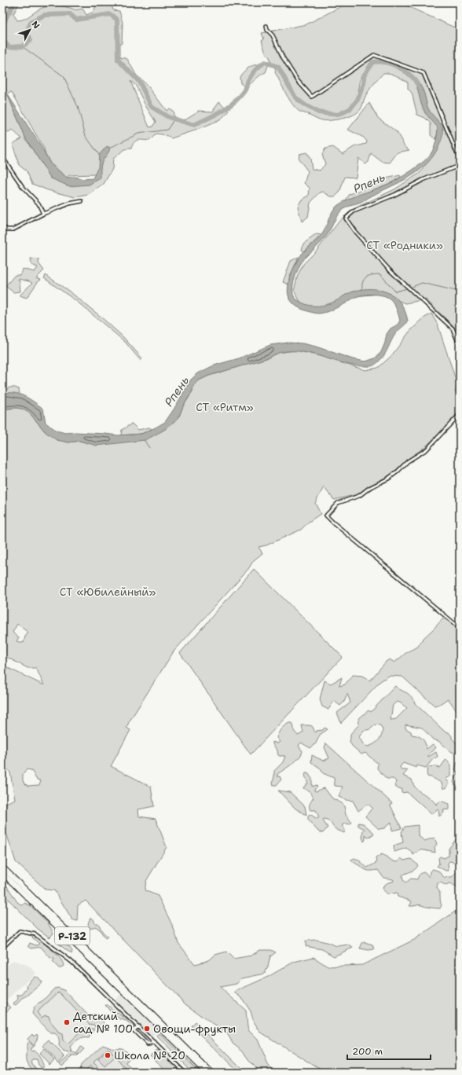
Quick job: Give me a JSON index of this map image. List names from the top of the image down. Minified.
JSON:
{"streets":{"highway":["Р-132"]},"water":["Рпень"],"parks":["СТ «Родники»","СТ «Ритм»","СТ «Юбилейный»"],"places":["Детский сад № 100","Овощи-фрукты","Школа № 20"],"scale_bar":"200 m","north":"top right"}
